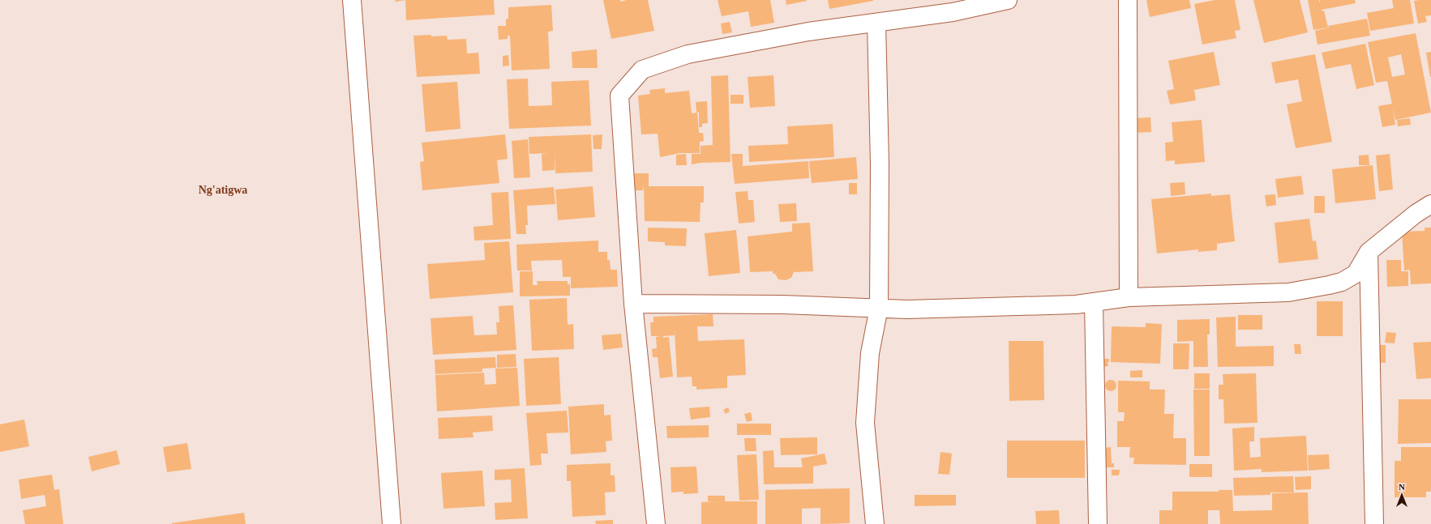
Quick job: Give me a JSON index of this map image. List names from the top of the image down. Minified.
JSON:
{"districts":["Ng'atigwa"],"north":"top"}
